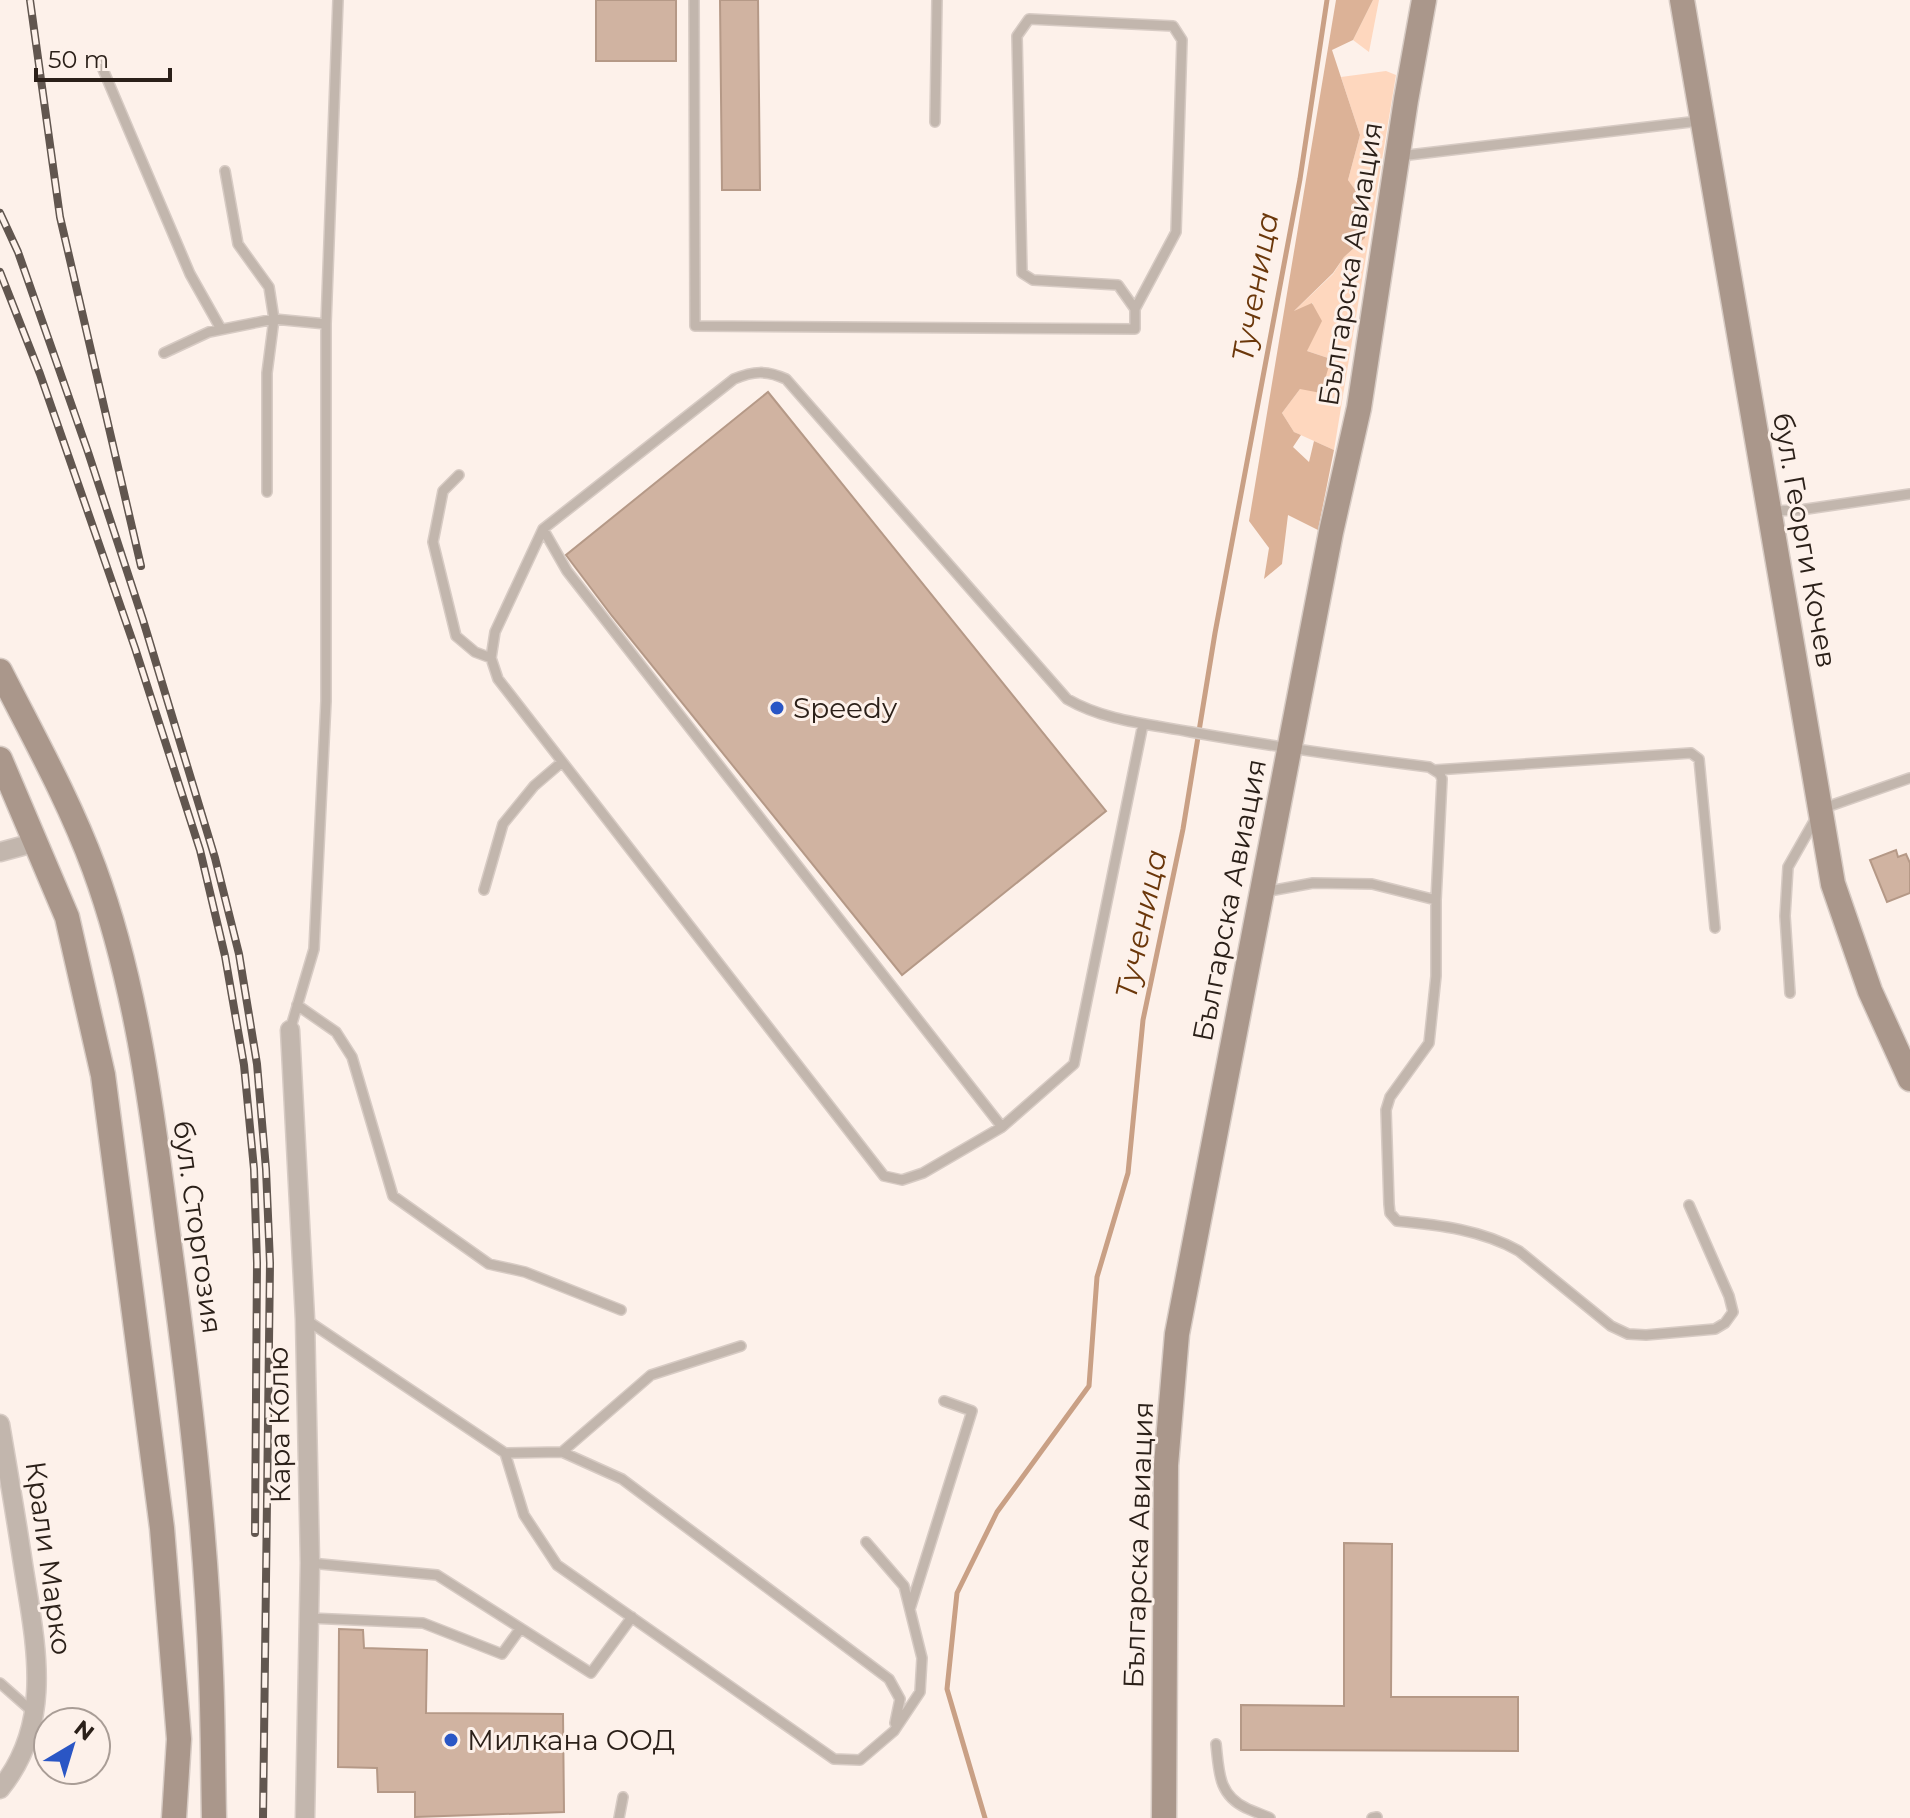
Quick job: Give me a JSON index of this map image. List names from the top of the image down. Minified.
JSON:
{"streets":{"main road":["Българска Авиация","бул. Георги Кочев","бул. Сторгозия"],"street":["Кара Колю","Крали Марко"]},"water":["Тученица"],"places":["Speedy","Милкана OOД"],"scale_bar":"50 m","north":"top right"}
